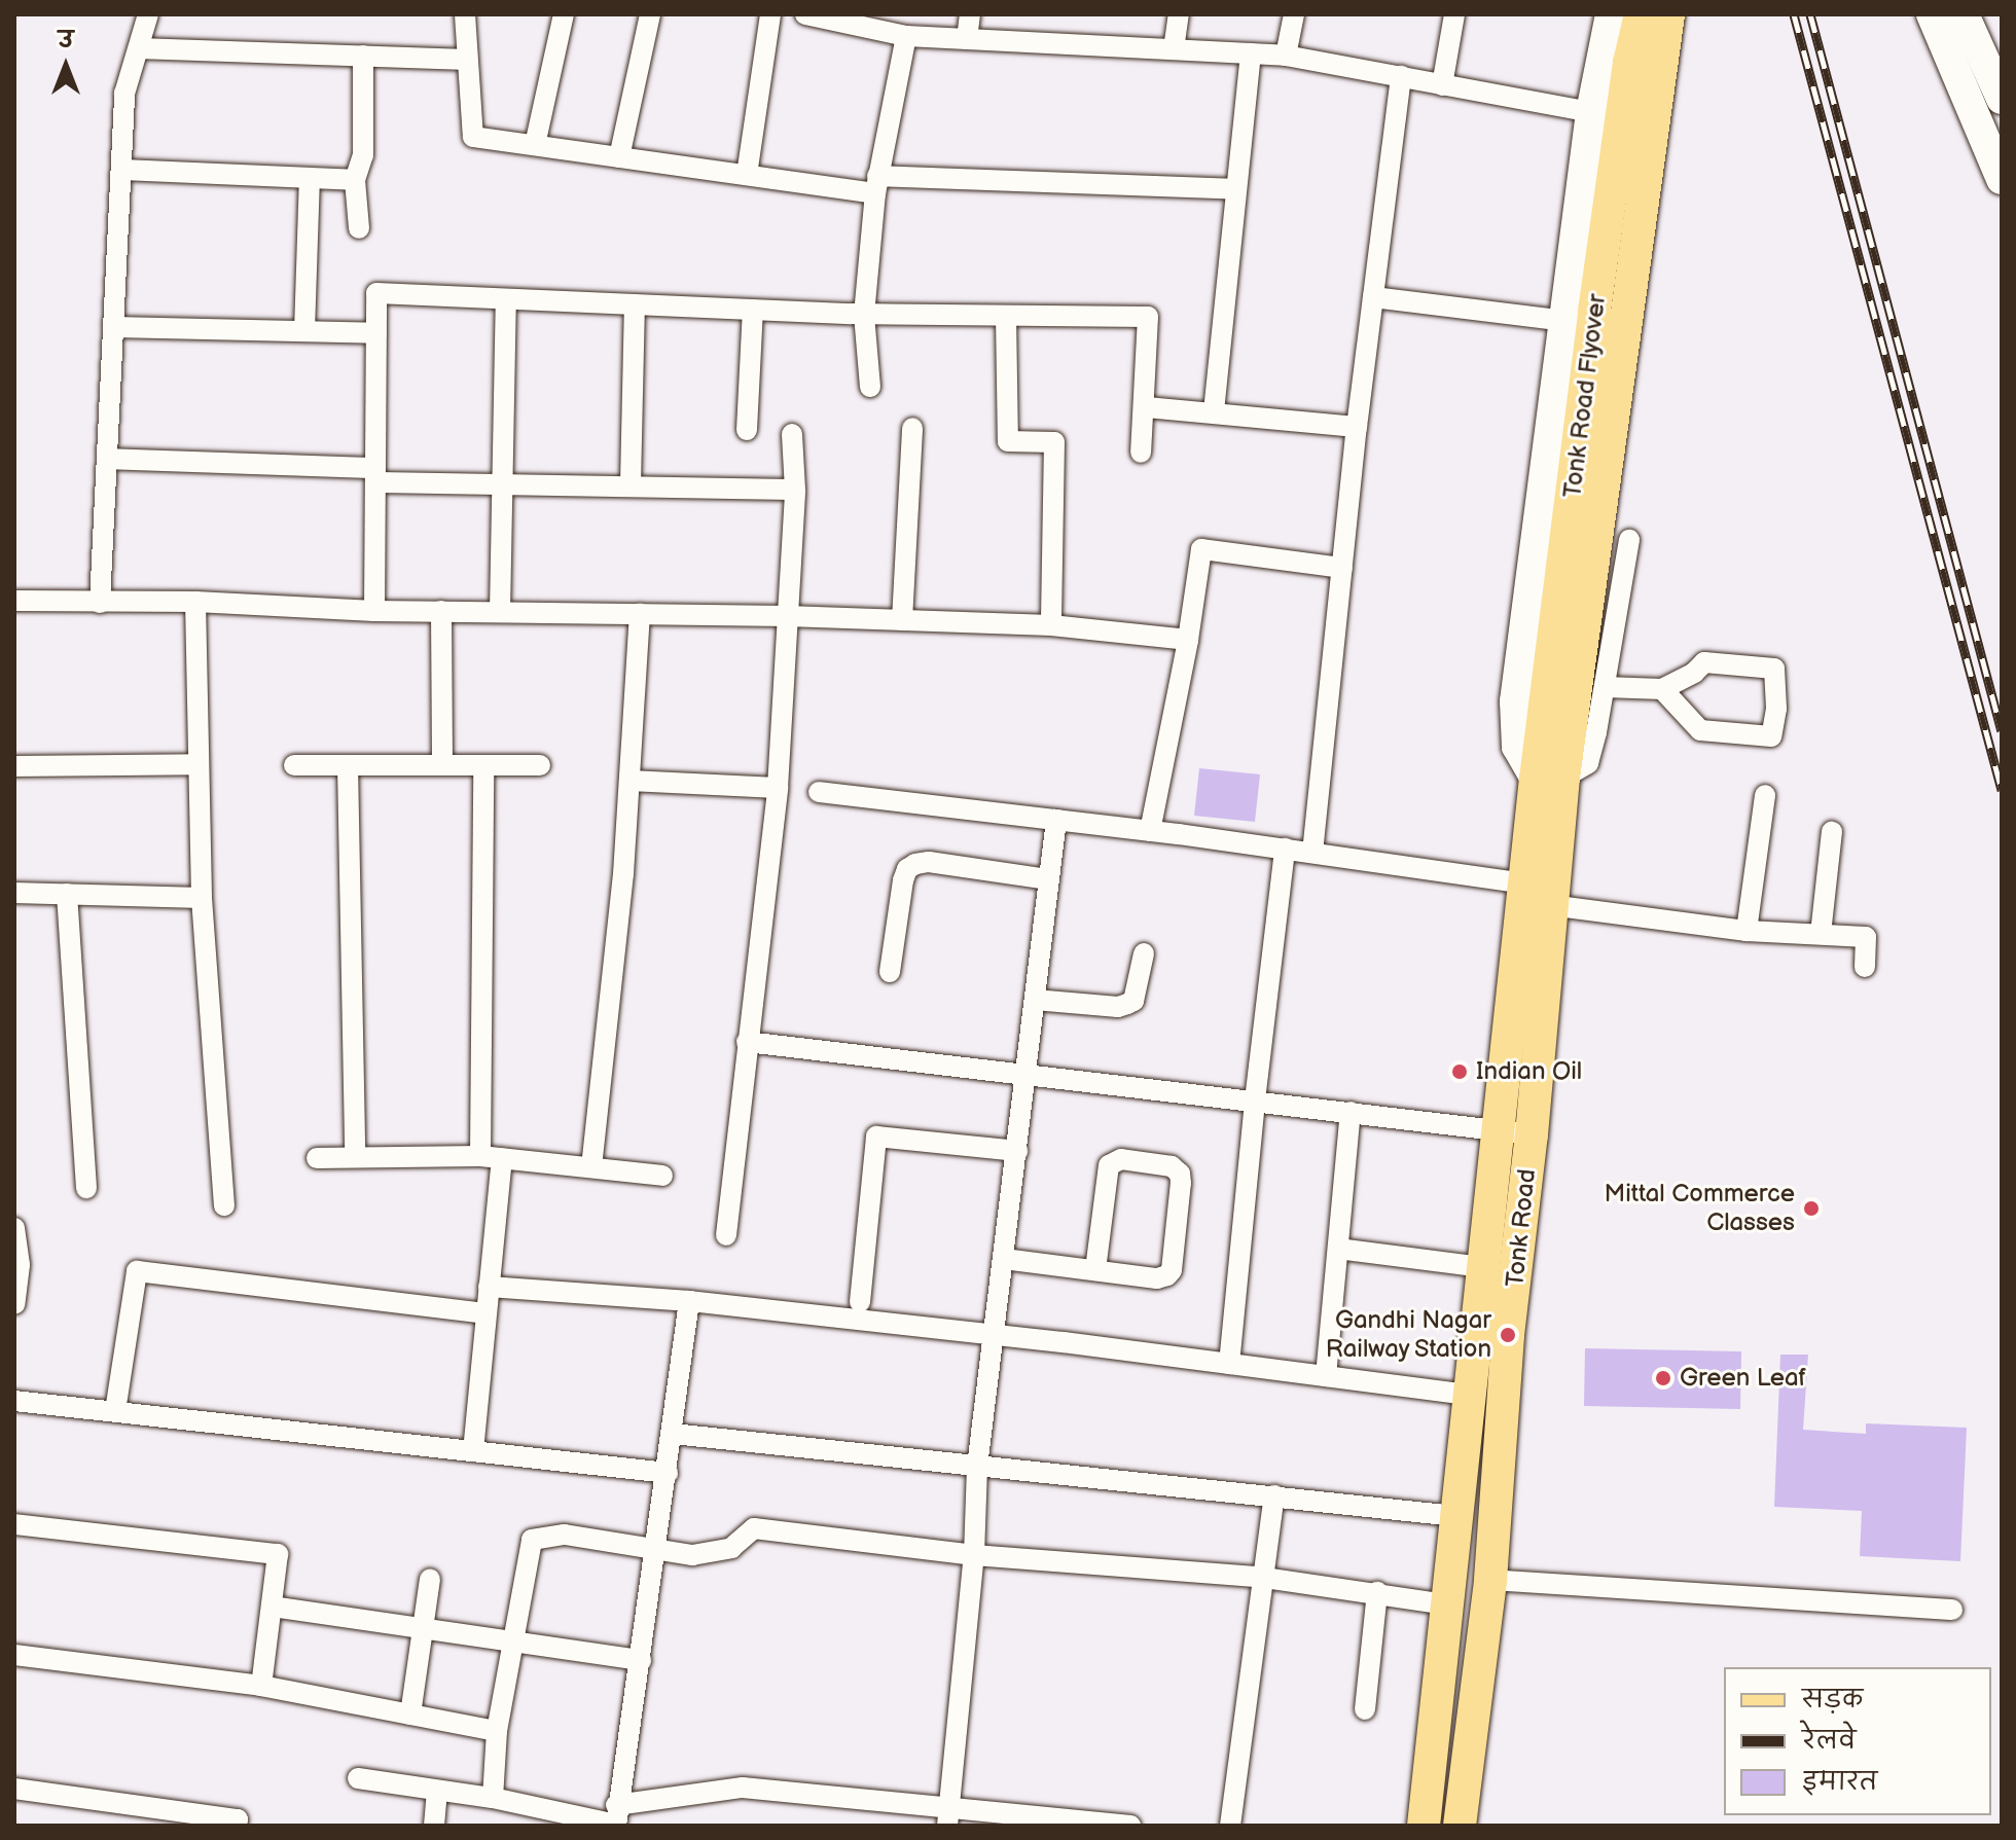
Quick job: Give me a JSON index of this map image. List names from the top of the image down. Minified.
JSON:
{"streets":{"main road":["Tonk Road Flyover","Tonk Road"]},"crossings":[["Tonk Road Flyover","Tonk Road"]],"places":["Indian Oil","Mittal Commerce Classes","Gandhi Nagar Railway Station","Green Leaf"],"legend":["सड़क","रेलवे","इमारत"],"north":"top"}
